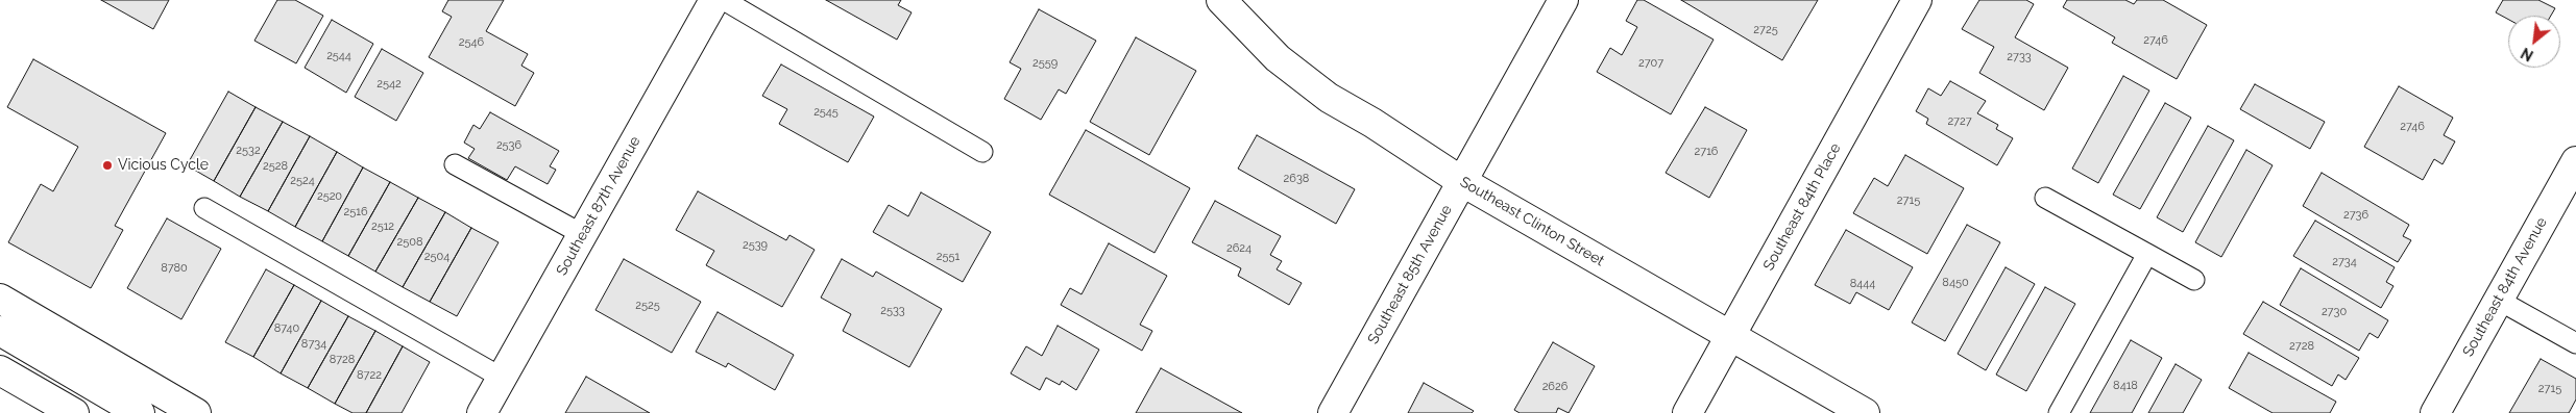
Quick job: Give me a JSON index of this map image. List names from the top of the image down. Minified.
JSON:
{"streets":{"street":["Southeast 87th Avenue","Southeast 84th Place","Southeast Clinton Street","Southeast 85th Avenue","Southeast 84th Avenue"]},"crossings":[["Southeast 84th Place","Southeast Clinton Street"],["Southeast Clinton Street","Southeast 85th Avenue"]],"places":["Vicious Cycle"],"house_numbers":["2725","2746","2546","2544","2733","2559","2707","2542","2545","2727","2746","2536","2532","2716","2528","2638","2524","2520","2715","2516","2736","2512","2508","2539","2624","2504","2551","2734","8780","8450","8444","2525","2533","2730","8740","8734","2728","8728","8722","8418","2626","2715"],"north":"bottom left"}
